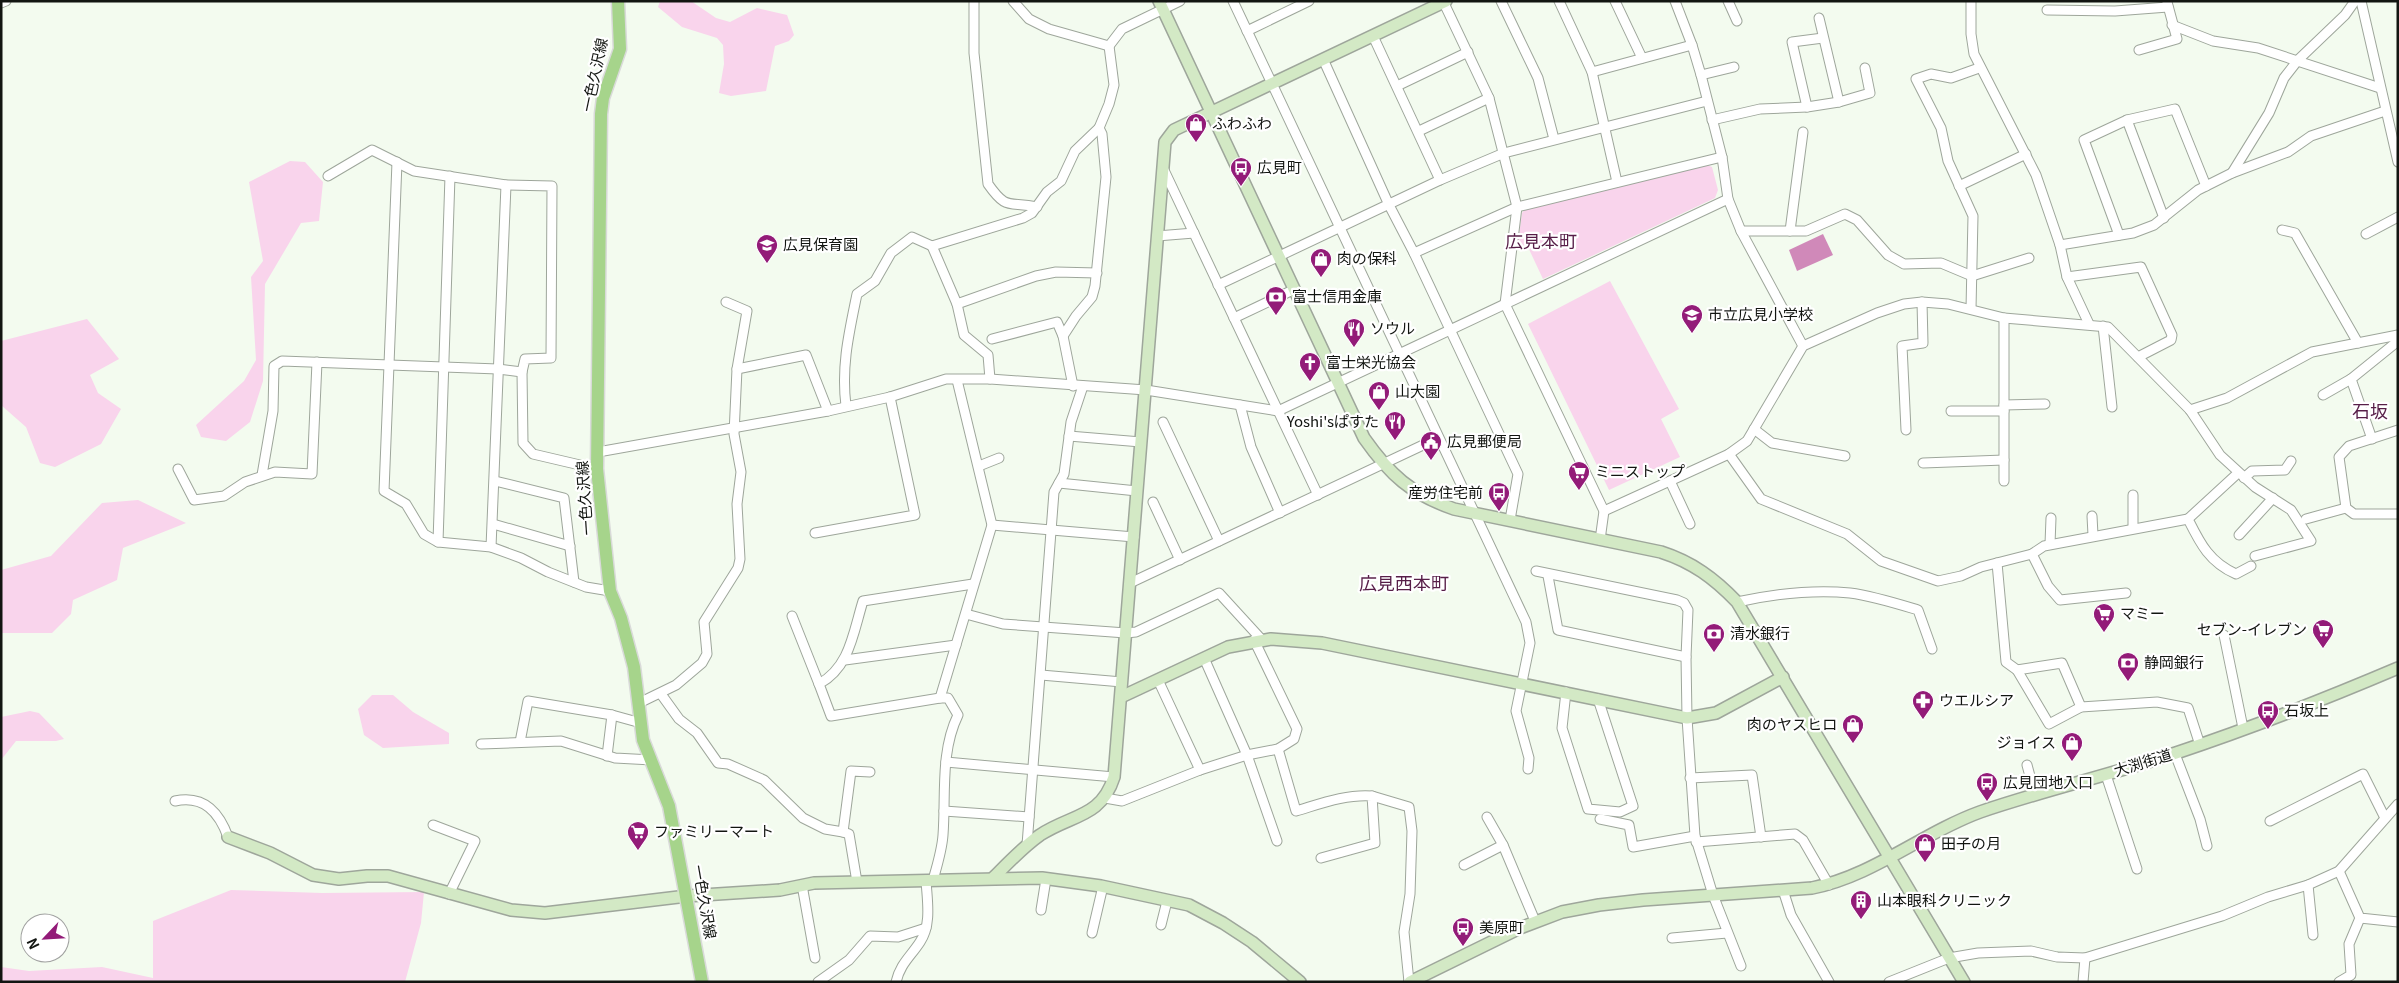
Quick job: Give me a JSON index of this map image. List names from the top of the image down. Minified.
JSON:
{"streets":{"main road":["一色久沢線"],"street":["大渕街道"]},"districts":["広見本町","石坂","広見西本町"],"places":{"shop":["ふわふわ","肉の保科","山大園","肉のヤスヒロ","ジョイス","田子の月"],"bus stop":["広見町","産労住宅前","石坂上","広見団地入口","美原町"],"school or university":["広見保育園","市立広見小学校"],"bank":["富士信用金庫","清水銀行","静岡銀行"],"restaurant":["ソウル","Yoshi'sぱすた"],"church":["富士栄光協会"],"public building":["広見郵便局"],"supermarket":["ミニストップ","マミー","セブン-イレブン","ファミリーマート"],"pharmacy":["ウエルシア"],"building":["山本眼科クリニック"]},"north":"bottom left"}
